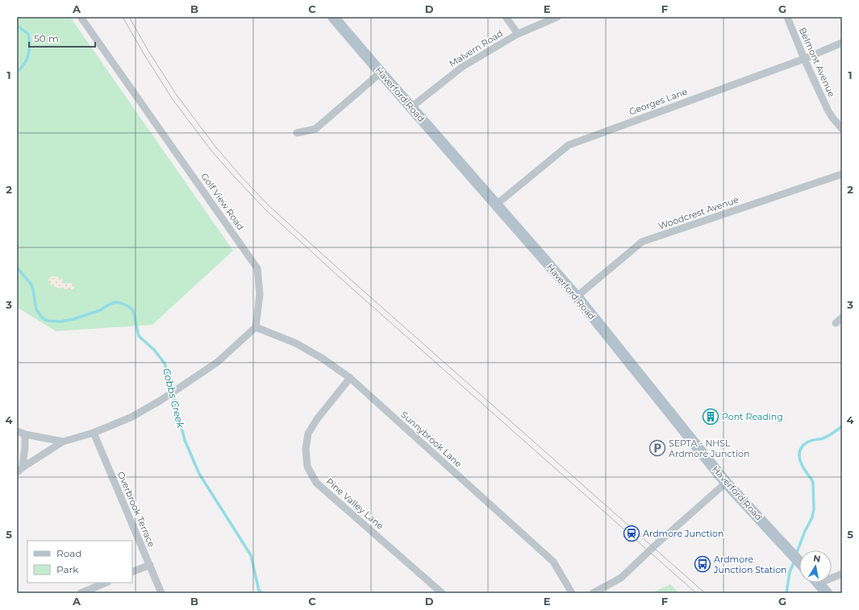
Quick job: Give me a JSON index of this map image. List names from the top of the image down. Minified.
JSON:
{"streets":{"main road":["Haverford Road"],"street":["Malvern Road","Belmont Avenue","Georges Lane","Golf View Road","Woodcrest Avenue","Sunnybrook Lane","Pine Valley Lane","Overbrook Terrace"]},"crossings":[["Malvern Road","Haverford Road"],["Belmont Avenue","Georges Lane"],["Haverford Road","Georges Lane"],["Haverford Road","Woodcrest Avenue"],["Golf View Road","Sunnybrook Lane"],["Sunnybrook Lane","Pine Valley Lane"]],"water":["Cobbs Creek"],"places":{"building":["Pont Reading"],"parking":["SEPTA - NHSL Ardmore Junction"],"station":["Ardmore Junction"],"bus stop":["Ardmore Junction Station"]},"legend":["Road","Park"],"scale_bar":"50 m","north":"top","grid":{"columns":["A","B","C","D","E","F","G"],"rows":["1","2","3","4","5"]}}
